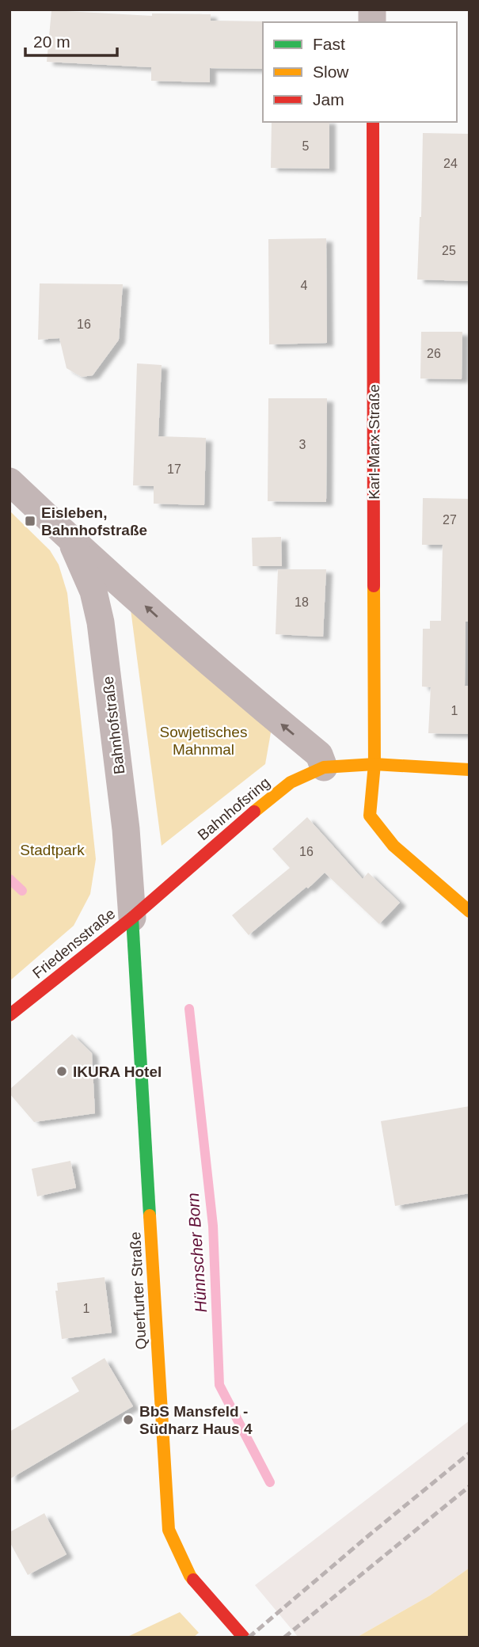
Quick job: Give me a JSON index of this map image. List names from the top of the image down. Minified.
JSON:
{"streets":{"main road":["Karl-Marx-Straße","Bahnhofsring","Friedensstraße","Querfurter Straße"],"street":["Bahnhofstraße"]},"crossings":[["Karl-Marx-Straße","Bahnhofsring"],["Bahnhofstraße","Bahnhofsring"],["Bahnhofstraße","Friedensstraße"],["Bahnhofstraße","Querfurter Straße"],["Bahnhofsring","Friedensstraße"],["Bahnhofsring","Querfurter Straße"],["Friedensstraße","Querfurter Straße"]],"one_way":["Bahnhofstraße"],"water":["Hünnscher Born"],"parks":["Sowjetisches Mahnmal","Stadtpark"],"places":{"transit":["Eisleben, Bahnhofstraße"],"other":["IKURA Hotel","BbS Mansfeld - Südharz Haus 4"]},"house_numbers":["5","24","25","4","16","26","3","17","27","18","1","16","1"],"legend":["Fast","Slow","Jam"],"scale_bar":"20 m"}
